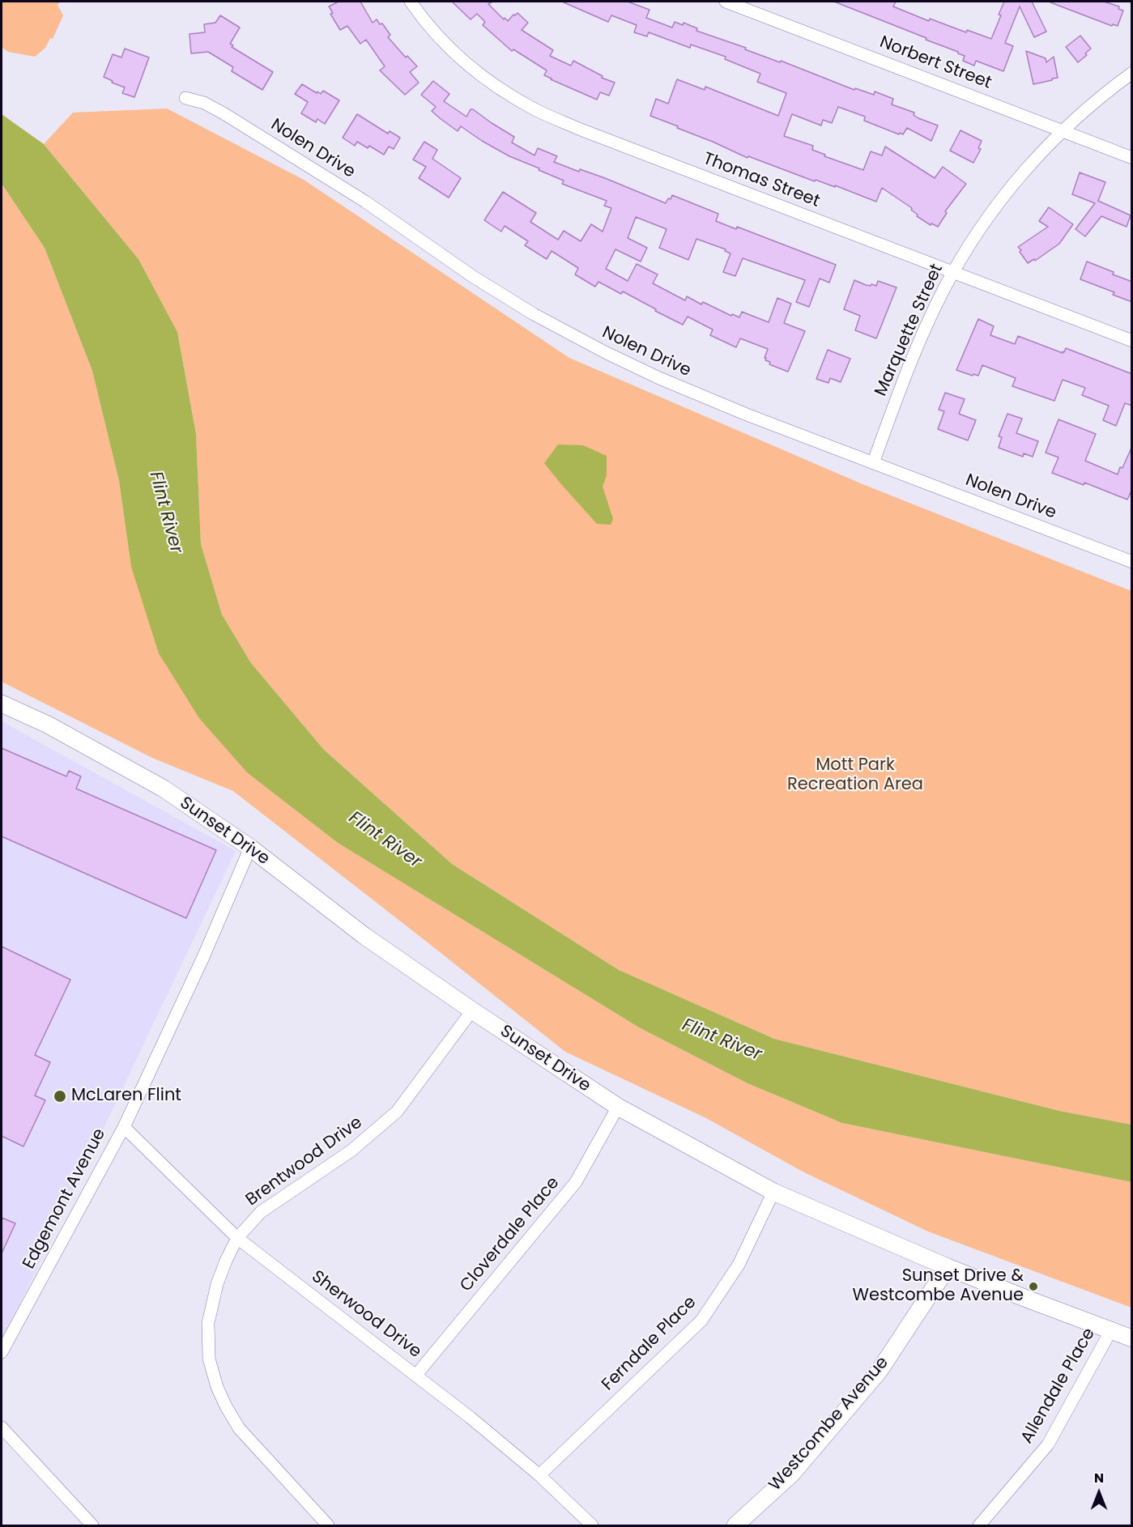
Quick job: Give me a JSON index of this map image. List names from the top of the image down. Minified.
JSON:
{"streets":{"street":["Norbert Street","Nolen Drive","Thomas Street","Marquette Street","Sunset Drive","Brentwood Drive","Edgemont Avenue","Cloverdale Place","Sherwood Drive","Ferndale Place","Allendale Place","Westcombe Avenue"]},"crossings":[["Norbert Street","Marquette Street"],["Nolen Drive","Marquette Street"],["Thomas Street","Marquette Street"],["Sunset Drive","Brentwood Drive"],["Sunset Drive","Edgemont Avenue"],["Sunset Drive","Cloverdale Place"],["Sunset Drive","Ferndale Place"],["Sunset Drive","Allendale Place"],["Sunset Drive","Westcombe Avenue"],["Brentwood Drive","Sherwood Drive"],["Edgemont Avenue","Sherwood Drive"],["Cloverdale Place","Sherwood Drive"],["Sherwood Drive","Ferndale Place"]],"water":["Flint River"],"parks":["Mott Park Recreation Area"],"places":["McLaren Flint","Sunset Drive & Westcombe Avenue"],"north":"top"}
